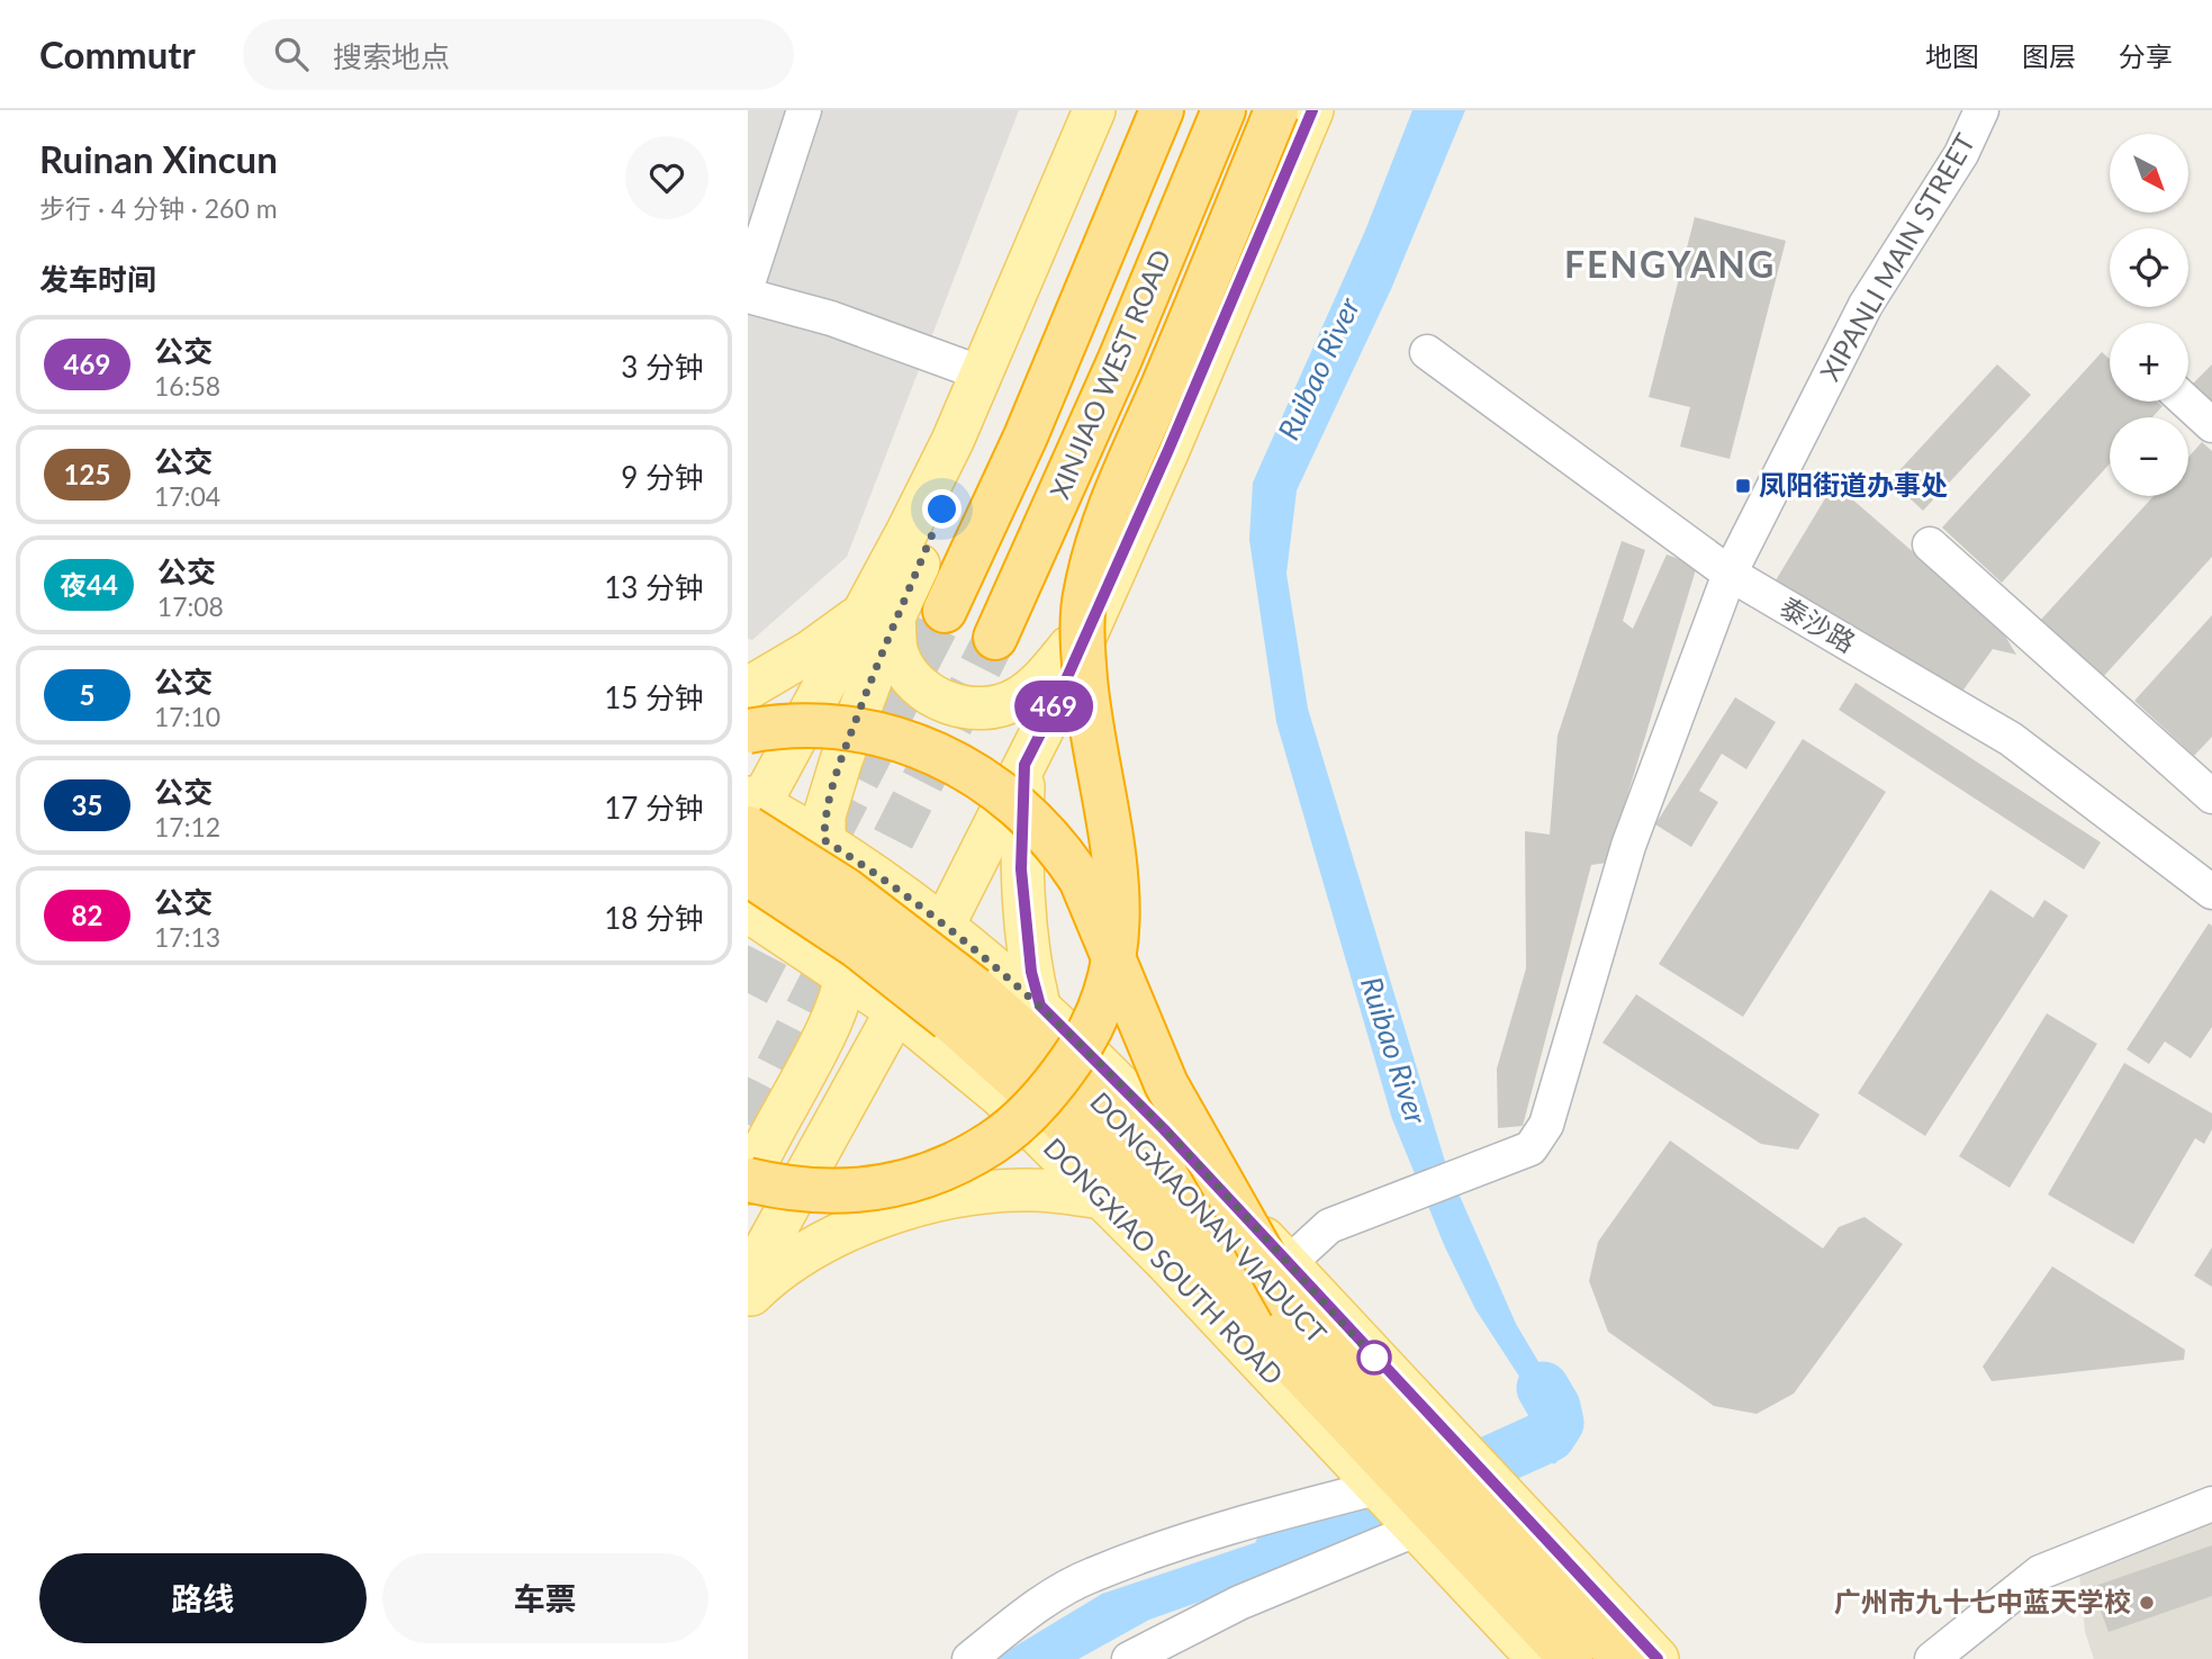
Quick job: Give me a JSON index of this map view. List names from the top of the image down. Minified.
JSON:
{"streets":{"highway":["XINJIAO WEST ROAD","DONGXIAONAN VIADUCT"],"main road":["DONGXIAO SOUTH ROAD"],"street":["XIPANLI MAIN STREET","泰沙路"]},"crossings":[["XIPANLI MAIN STREET","泰沙路"],["XIPANLI MAIN STREET","DONGXIAONAN VIADUCT"]],"districts":["FENGYANG"],"water":["Ruibao River"],"places":{"transit":["凤阳街道办事处"],"other":["广州市九十七中蓝天学校"]},"lines":["bus line 469"],"north":"bottom right","page":{"header":"Commutr","search":"搜索地点","nav":["地图","图层","分享"],"heading":[["Ruinan Xincun","步行 · 4 分钟 · 260 m"],"发车时间"],"on_map":"469","map_buttons":["+","−"],"list":[{"mark":"469","name":"公交","note":"16:58","value":"3 分钟"},{"mark":"125","name":"公交","note":"17:04","value":"9 分钟"},{"mark":"夜44","name":"公交","note":"17:08","value":"13 分钟"},{"mark":"5","name":"公交","note":"17:10","value":"15 分钟"},{"mark":"35","name":"公交","note":"17:12","value":"17 分钟"},{"mark":"82","name":"公交","note":"17:13","value":"18 分钟"}],"buttons":["路线","车票"]}}
